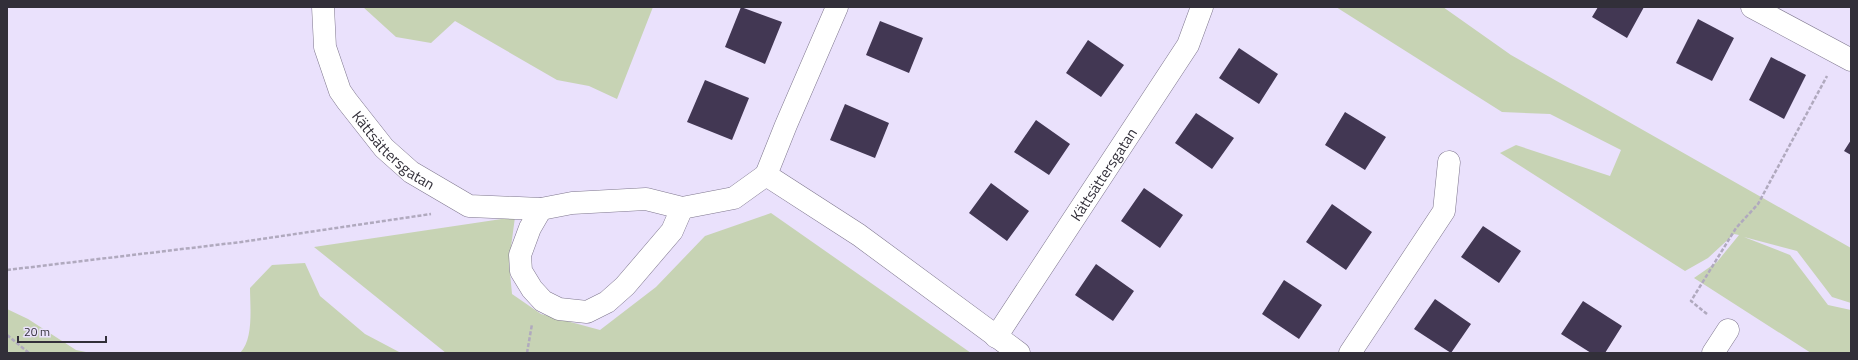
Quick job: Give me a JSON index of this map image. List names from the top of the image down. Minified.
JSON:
{"streets":{"street":["Kättsättersgatan"]},"scale_bar":"20 m"}
